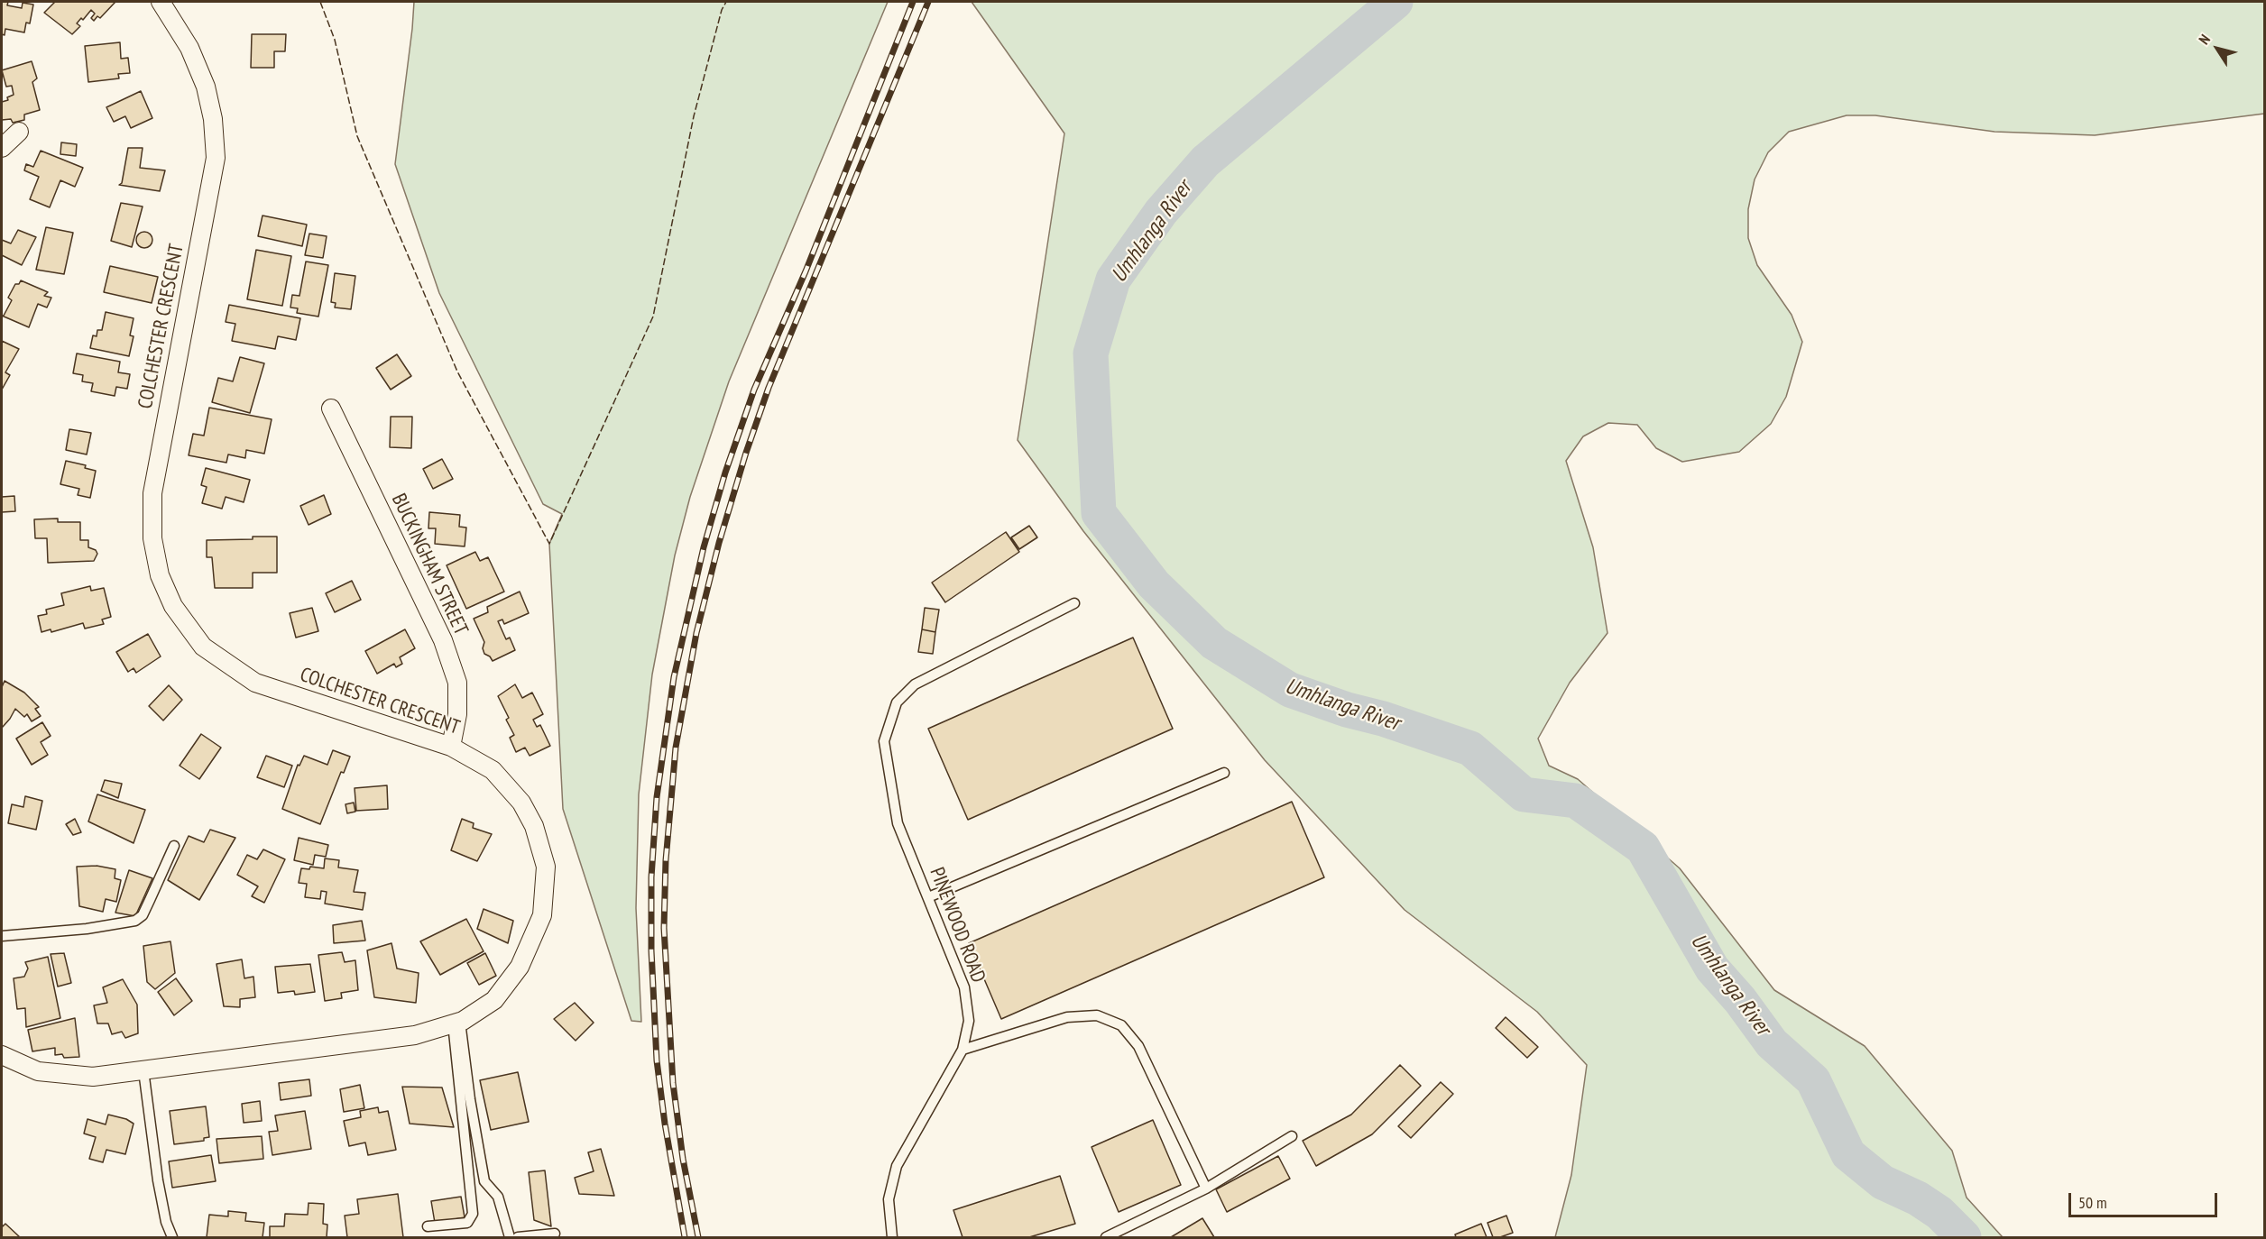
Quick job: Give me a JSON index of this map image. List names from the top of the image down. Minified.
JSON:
{"streets":{"street":["COLCHESTER CRESCENT","BUCKINGHAM STREET"],"lane":["PINEWOOD ROAD"]},"crossings":[["COLCHESTER CRESCENT","BUCKINGHAM STREET"]],"water":["Umhlanga River"],"scale_bar":"50 m","north":"top left"}
